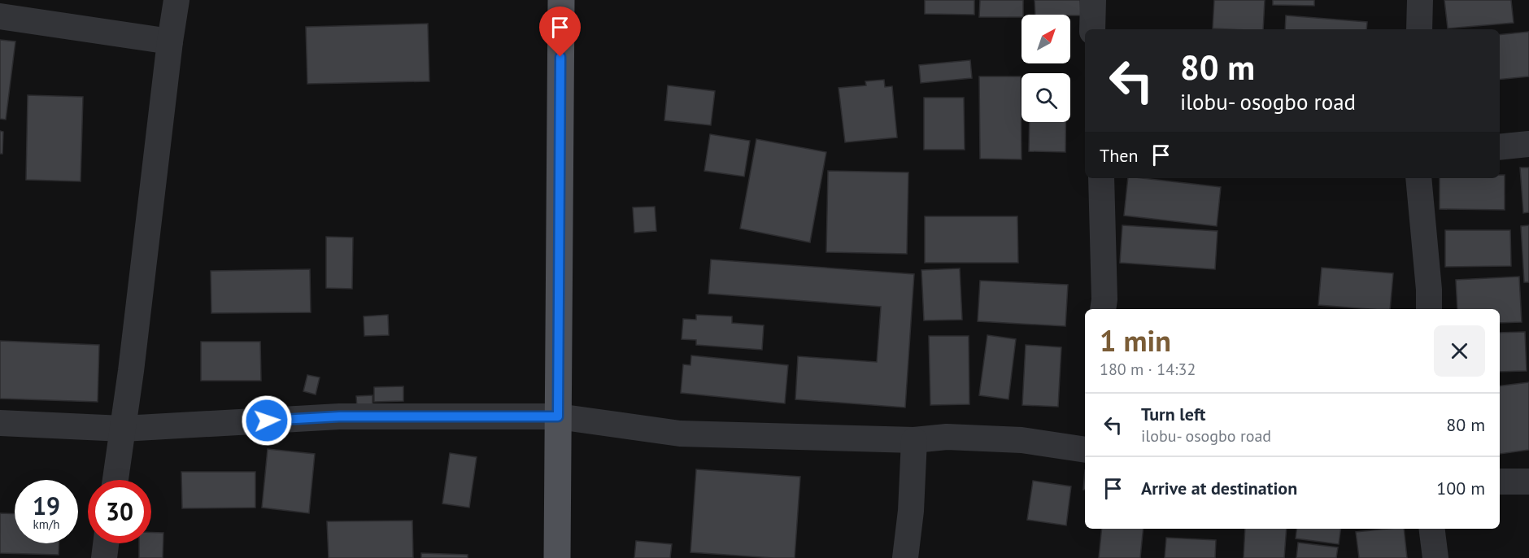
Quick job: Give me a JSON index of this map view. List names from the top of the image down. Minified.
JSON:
{"north":"top right","page":{"turn":["80 m","ilobu- osogbo road"],"then":"Then","heading":["1 min","180 m · 14:32"],"list":[{"name":"Turn left","note":"ilobu- osogbo road","value":"80 m"},{"name":"Arrive at destination","value":"100 m"}],"speed":"19 km/h","limit":"30"}}
